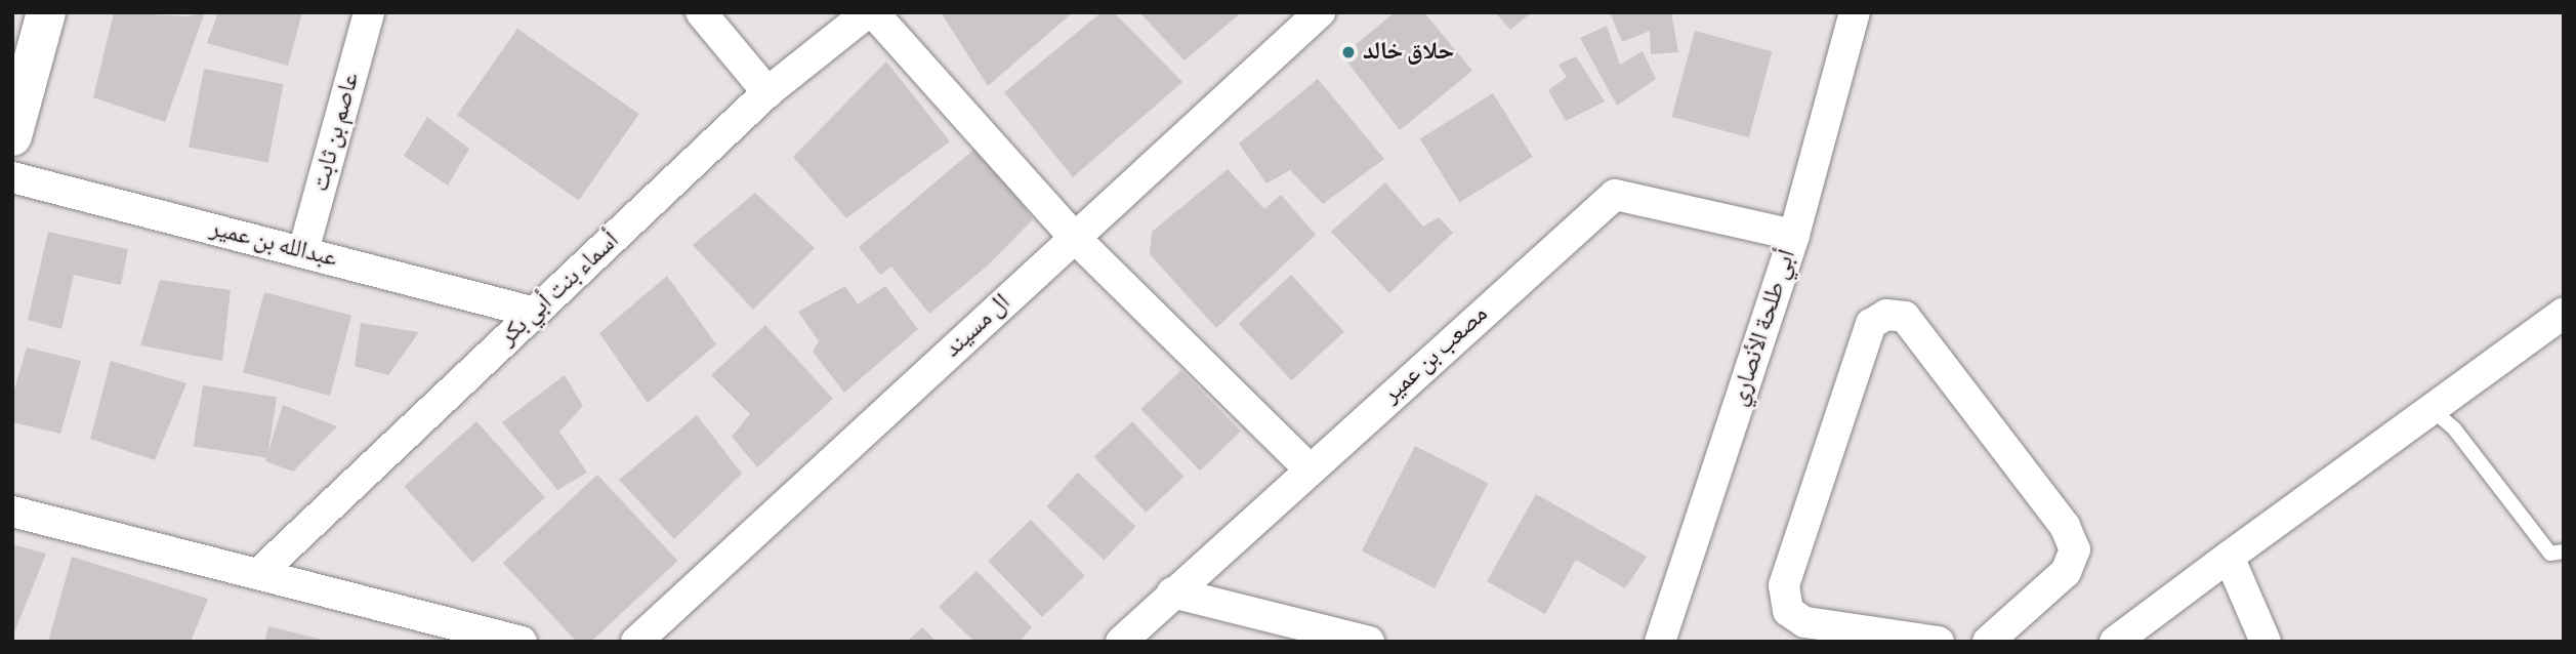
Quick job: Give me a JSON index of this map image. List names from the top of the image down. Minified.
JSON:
{"streets":{"street":["عاصم بن ثابت","عبدالله بن عمير","أسماء بنت أبي بكر","ال مسيند","أبي طلحة الأنصاري","مصعب بن عمير"]},"crossings":[["عاصم بن ثابت","عبدالله بن عمير"],["عبدالله بن عمير","أسماء بنت أبي بكر"],["أبي طلحة الأنصاري","مصعب بن عمير"]],"places":["حلاق خالد"]}
